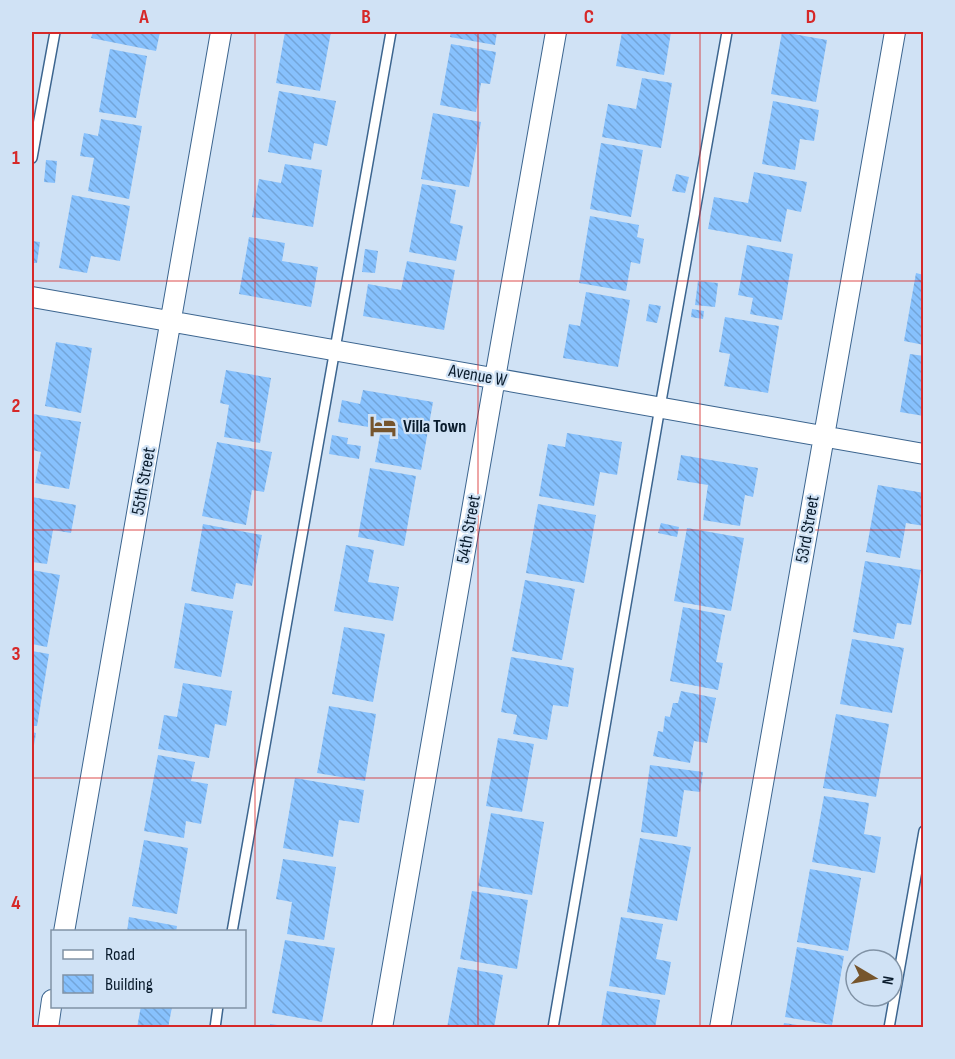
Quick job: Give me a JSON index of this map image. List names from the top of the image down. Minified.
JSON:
{"streets":{"street":["Avenue W","55th Street","54th Street","53rd Street"]},"crossings":[["Avenue W","55th Street"],["Avenue W","54th Street"],["Avenue W","53rd Street"]],"places":{"hotel":["Villa Town"]},"legend":["Road","Building"],"north":"right","grid":{"columns":["A","B","C","D"],"rows":["1","2","3","4"]}}
